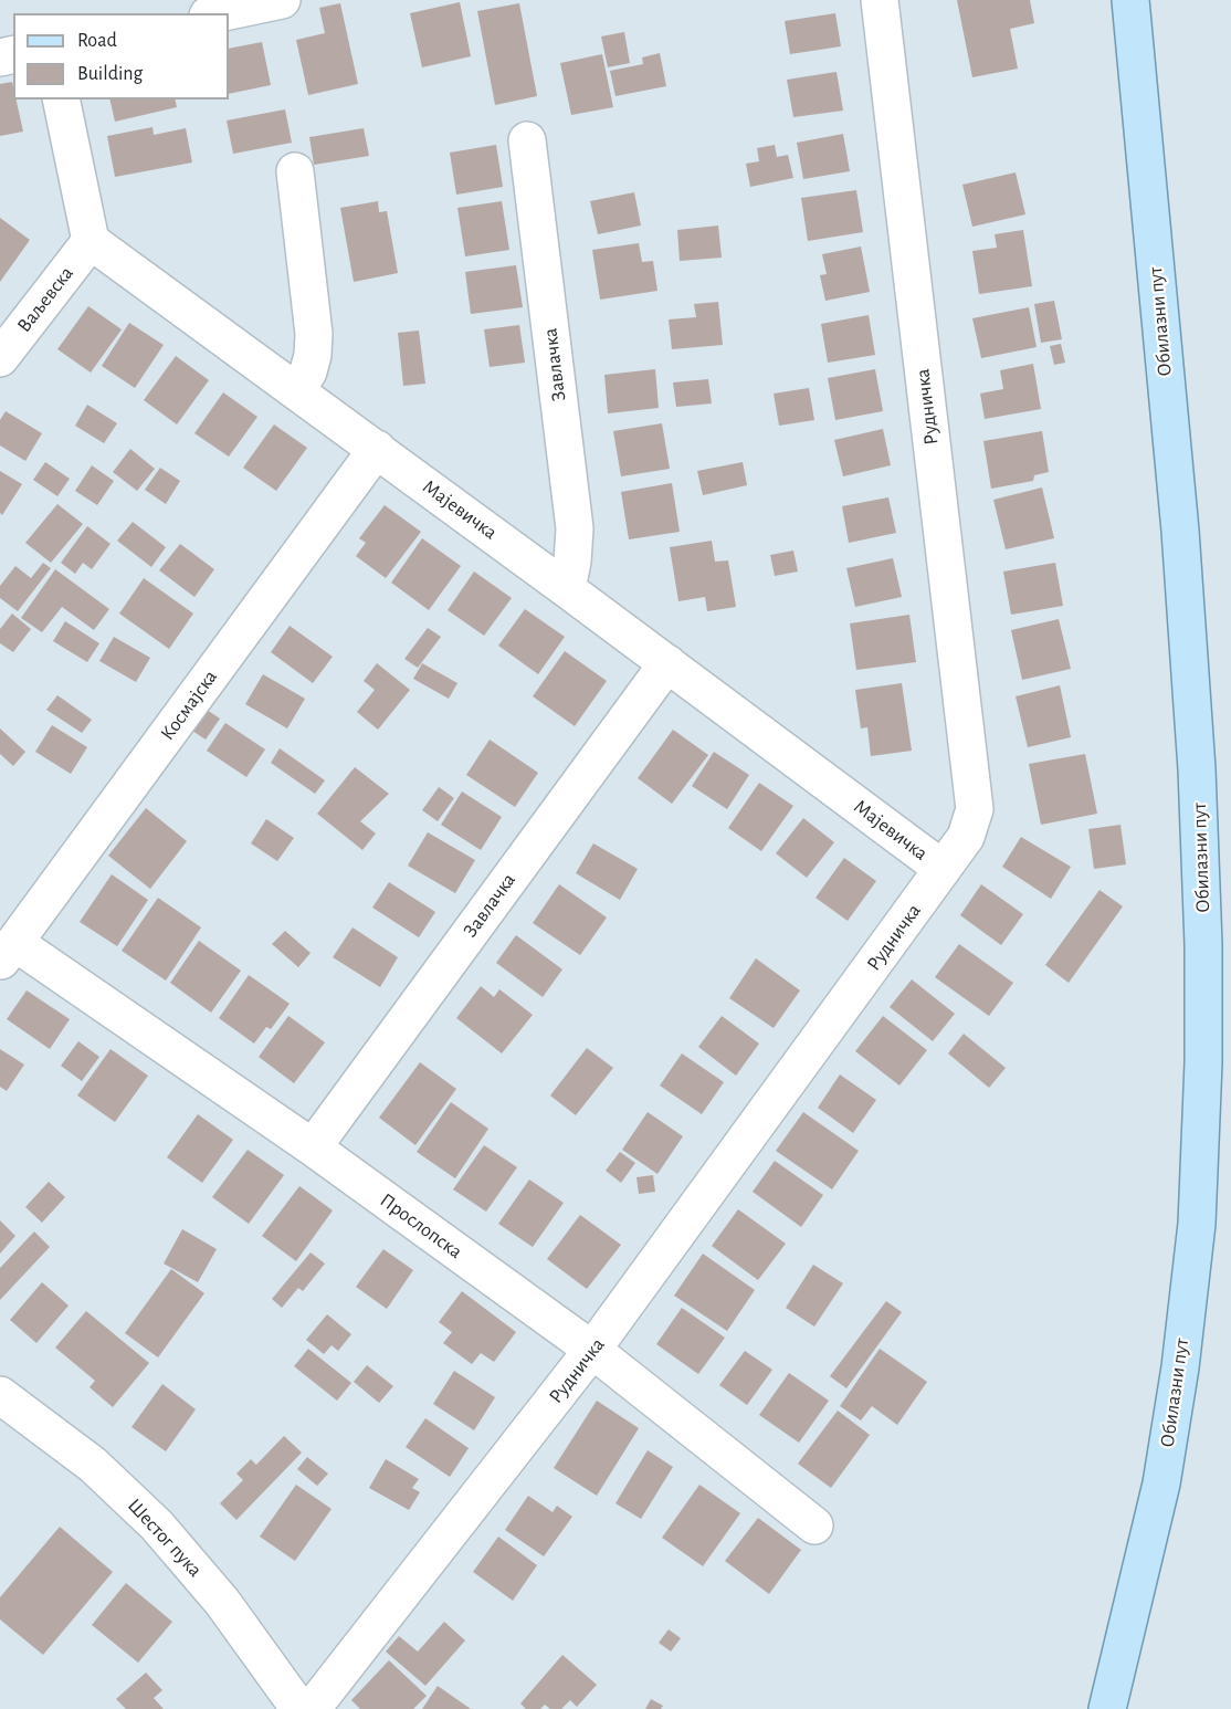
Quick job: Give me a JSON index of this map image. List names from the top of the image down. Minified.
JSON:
{"streets":{"main road":["Обилазни пут"],"street":["Ваљевска","Завлачка","Рудничка","Мајевичка","Космајска","Прослопска","Шестог пука"]},"crossings":[["Ваљевска","Мајевичка"],["Завлачка","Мајевичка"],["Завлачка","Прослопска"],["Рудничка","Мајевичка"],["Рудничка","Прослопска"],["Мајевичка","Космајска"],["Космајска","Прослопска"]],"legend":["Road","Building"]}
